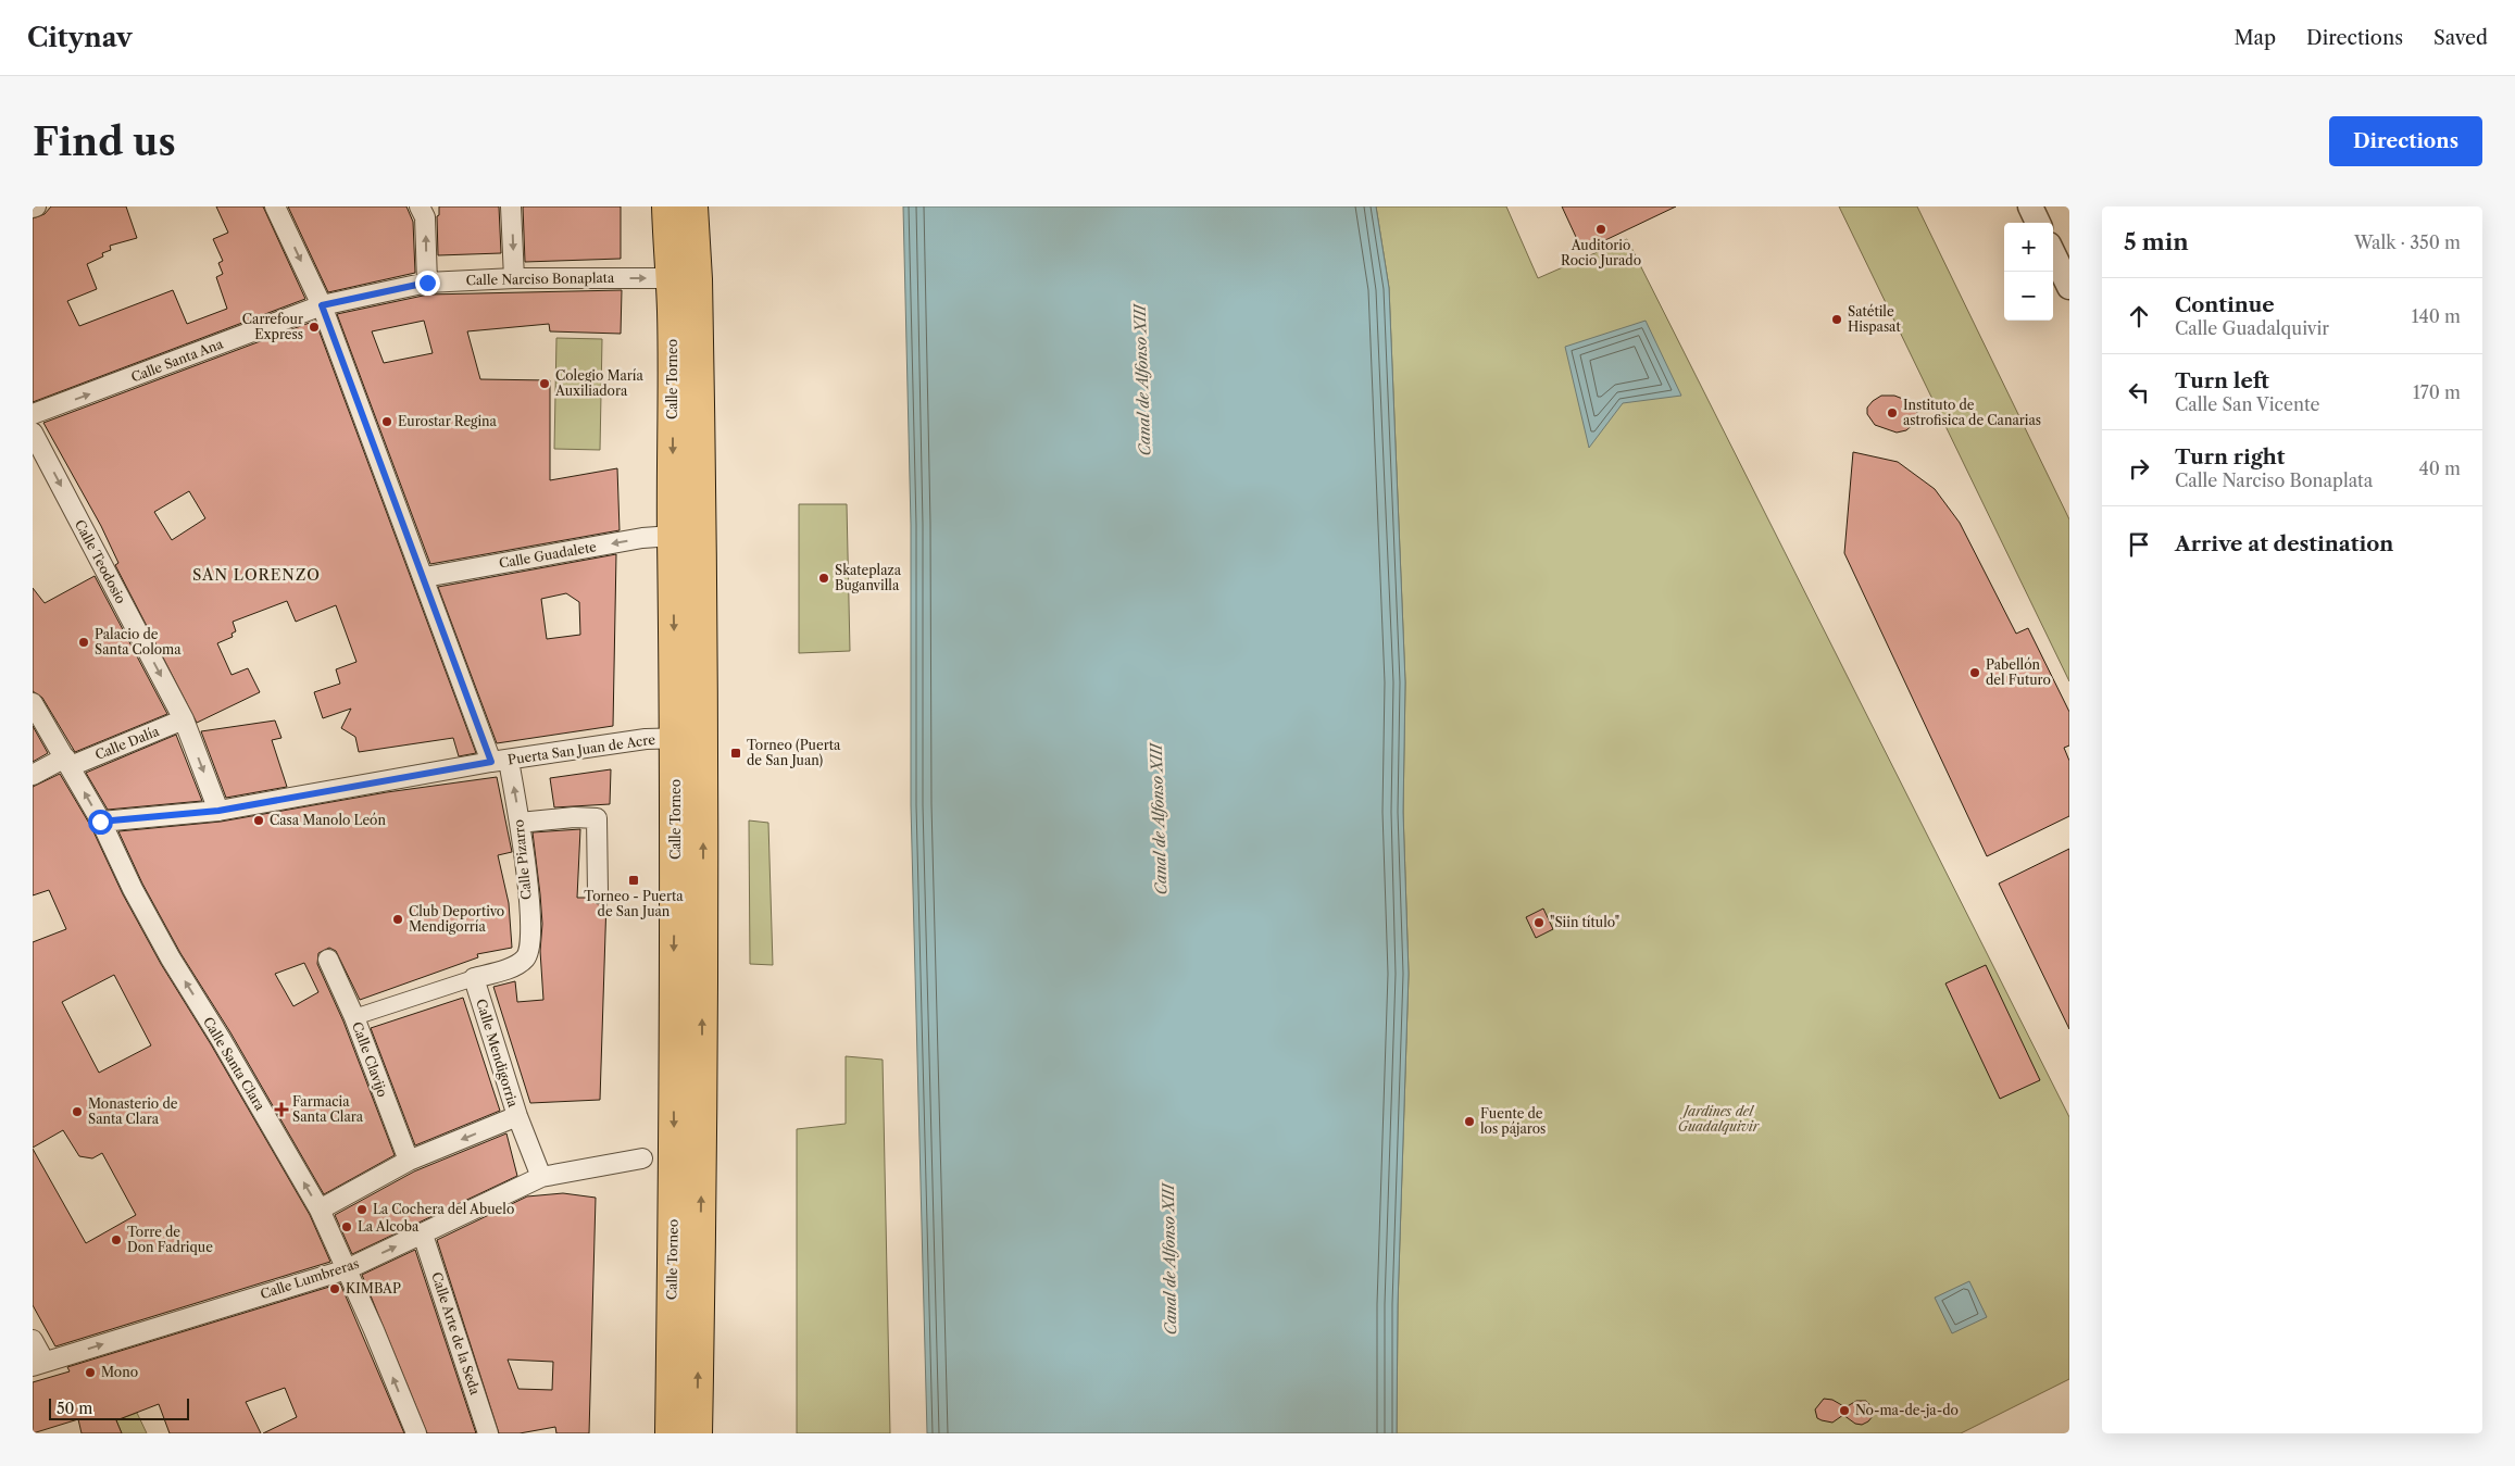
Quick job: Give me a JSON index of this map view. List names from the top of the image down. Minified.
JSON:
{"streets":{"main road":["Calle Torneo"],"street":["Calle Narciso Bonaplata","Calle Santa Ana","Calle Guadalete","Calle Teodosio","Calle Dalía","Puerta San Juan de Acre","Calle Pizarro","Calle Mendigorria","Calle Clavijo","Calle Santa Clara","Calle Lumbreras","Calle Arte de la Seda"]},"crossings":[["Calle Narciso Bonaplata","Calle Santa Ana"],["Calle Narciso Bonaplata","Calle Torneo"],["Calle Narciso Bonaplata","Calle Pizarro"],["Calle Santa Ana","Calle Pizarro"],["Calle Torneo","Calle Guadalete"],["Calle Torneo","Puerta San Juan de Acre"],["Calle Guadalete","Calle Pizarro"],["Calle Teodosio","Calle Dalía"],["Calle Teodosio","Puerta San Juan de Acre"],["Calle Dalía","Calle Santa Clara"],["Puerta San Juan de Acre","Calle Pizarro"],["Puerta San Juan de Acre","Calle Santa Clara"],["Calle Pizarro","Calle Mendigorria"],["Calle Mendigorria","Calle Lumbreras"],["Calle Santa Clara","Calle Lumbreras"],["Calle Lumbreras","Calle Arte de la Seda"]],"one_way":["Calle Narciso Bonaplata","Calle Santa Ana","Calle Guadalete","Calle Teodosio","Calle Santa Clara","Calle Lumbreras"],"districts":["SAN LORENZO"],"water":["Canal de Alfonso XIII"],"parks":["Jardines del Guadalquivir"],"places":{"other":["Auditorio Rocio Jurado","Satétile Hispasat","Carrefour Express","Colegio María Auxiliadora","Instituto de astrofisica de Canarias","Eurostar Regina","Skateplaza Buganvilla","Palacio de Santa Coloma","Pabellón del Futuro","Casa Manolo León","Club Deportivo Mendigorría","\"Siin título\"","Monasterio de Santa Clara","Fuente de los pájaros","La Cochera del Abuelo","La Alcoba","Torre de Don Fadrique","KIMBAP","Mono","No-ma-de-ja-do"],"transit":["Torneo (Puerta de San Juan)","Torneo - Puerta de San Juan"],"health":["Farmacia Santa Clara"]},"scale_bar":"50 m","page":{"header":"Citynav","nav":["Map","Directions","Saved"],"buttons":"Directions","title":"Find us","heading":["5 min","Walk · 350 m"],"map_buttons":["+","−"],"list":[["Continue","Calle Guadalquivir","140 m"],["Turn left","Calle San Vicente","170 m"],["Turn right","Calle Narciso Bonaplata","40 m"],"Arrive at destination"],"scale":"50 m"}}
